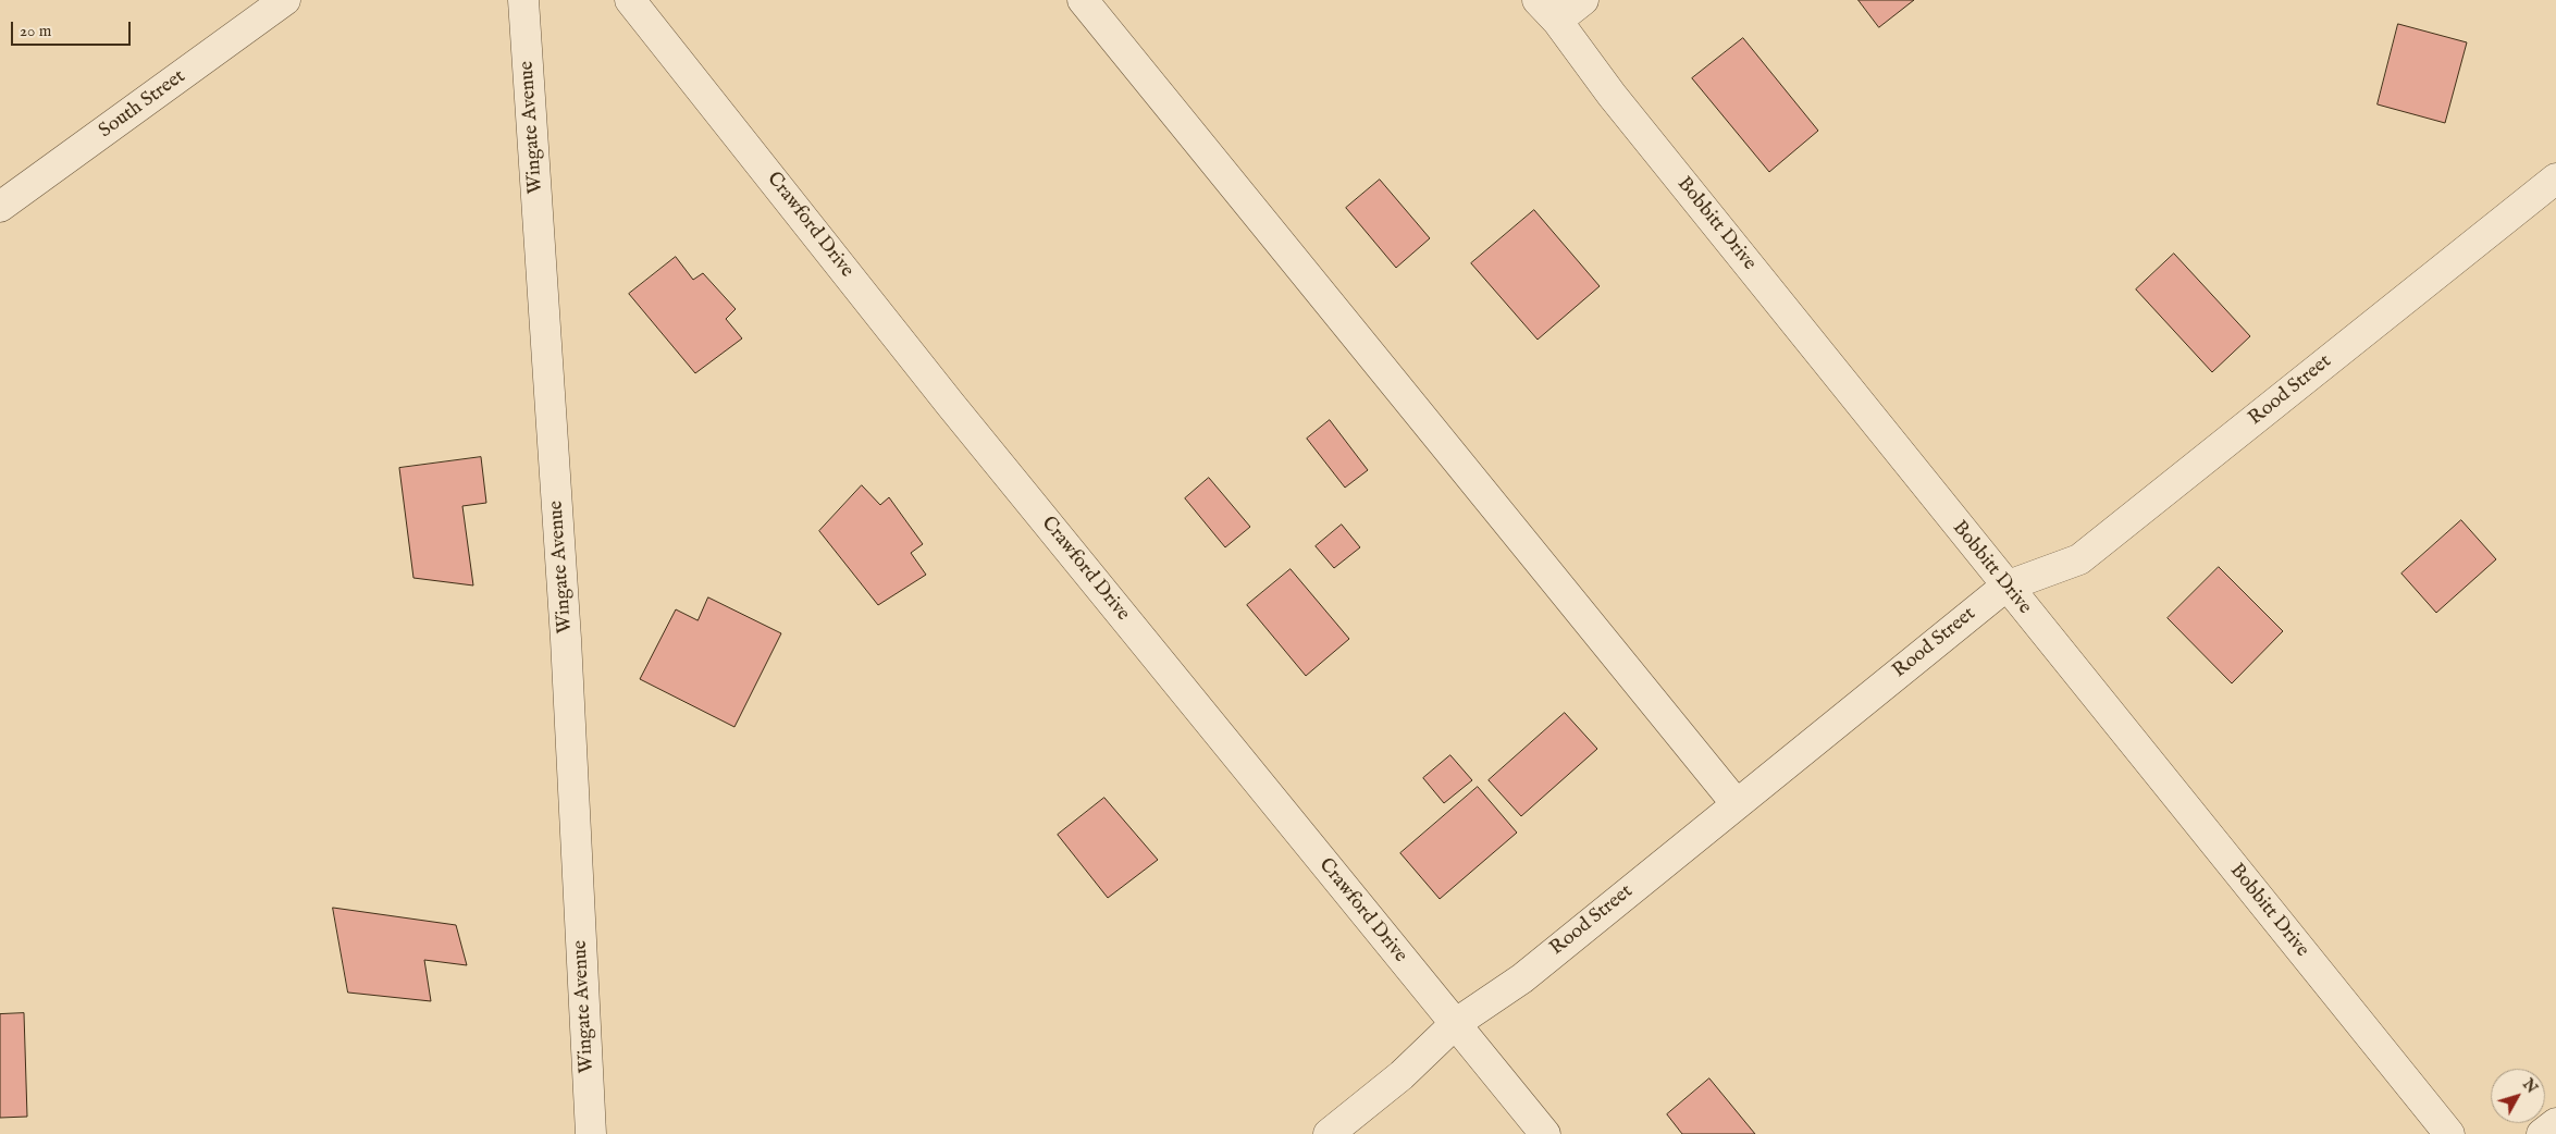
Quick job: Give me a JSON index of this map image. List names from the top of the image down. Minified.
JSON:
{"streets":{"street":["South Street","Wingate Avenue","Bobbitt Drive","Crawford Drive","Rood Street"]},"crossings":[["Bobbitt Drive","Rood Street"],["Crawford Drive","Rood Street"]],"scale_bar":"20 m","north":"top right"}
